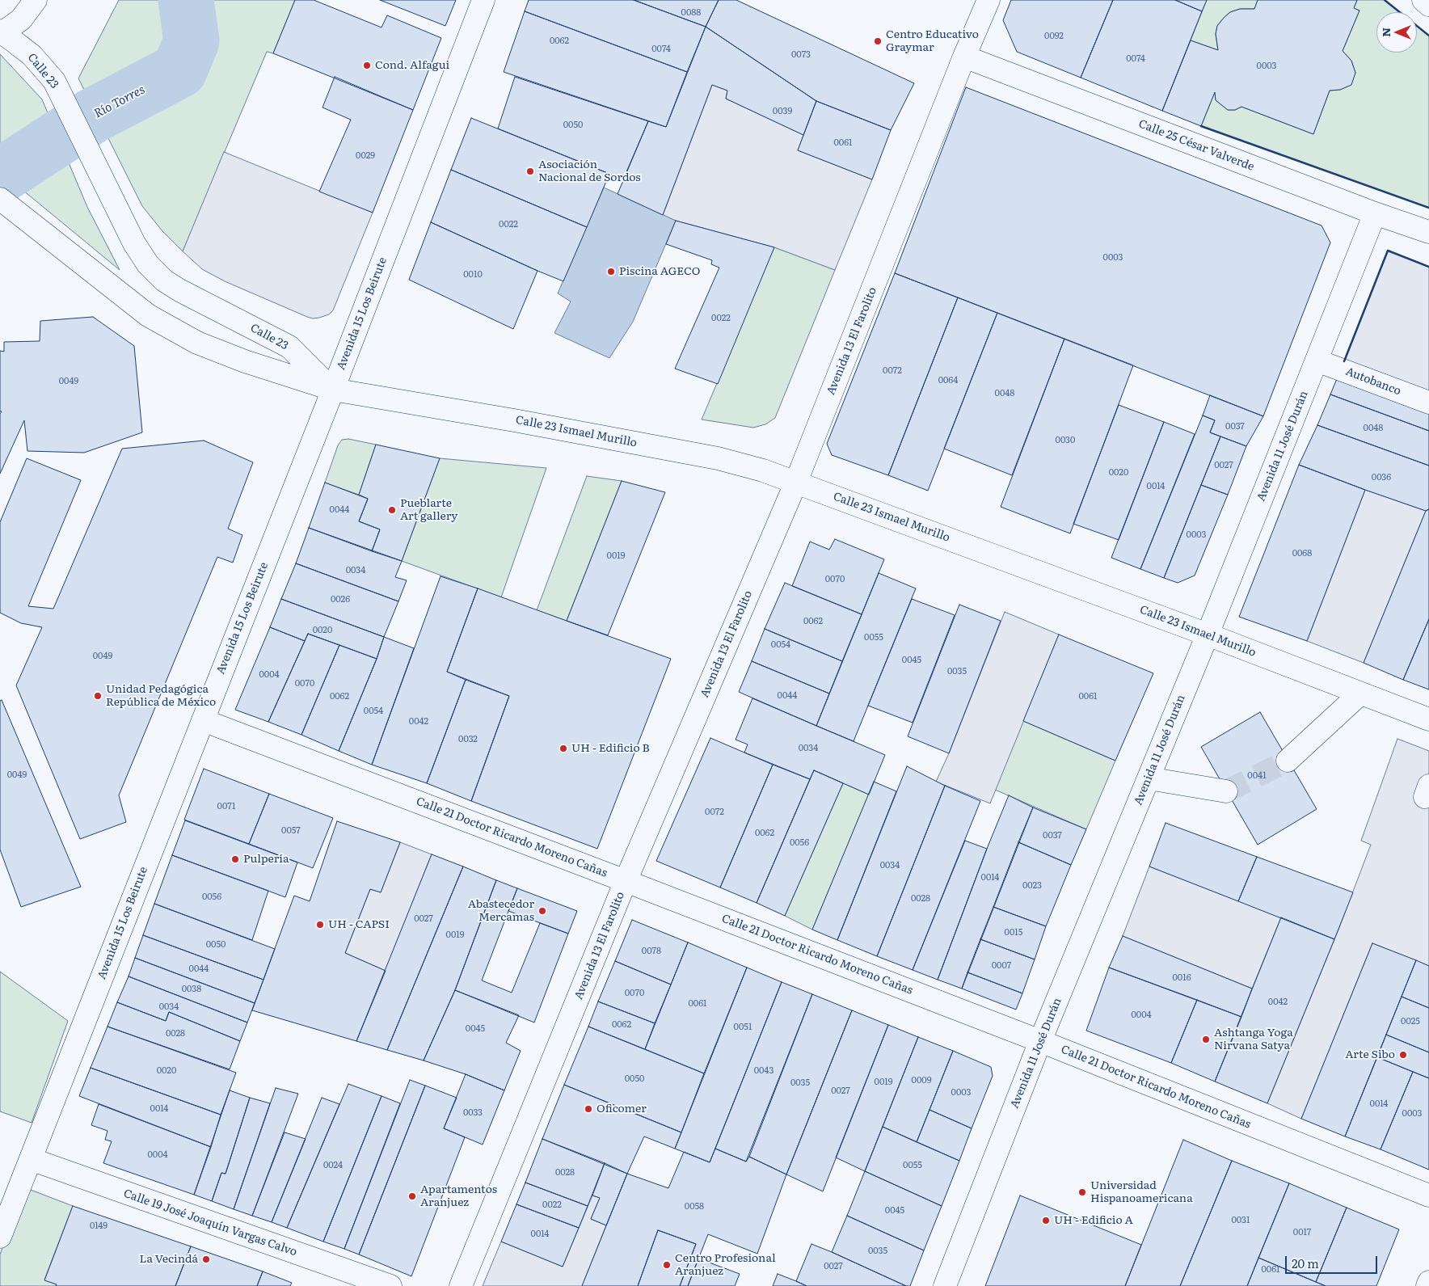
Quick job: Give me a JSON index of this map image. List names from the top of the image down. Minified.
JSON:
{"streets":{"street":["Calle 23","Calle 25 César Valverde","Avenida 15 Los Beirute","Avenida 13 El Farolito","Autobanco","Calle 23 Ismael Murillo","Avenida 11 José Durán","Calle 21 Doctor Ricardo Moreno Cañas","Calle 19 José Joaquín Vargas Calvo"]},"crossings":[["Calle 23","Avenida 15 Los Beirute"],["Calle 23","Calle 23 Ismael Murillo"],["Calle 25 César Valverde","Avenida 13 El Farolito"],["Calle 25 César Valverde","Avenida 11 José Durán"],["Avenida 15 Los Beirute","Calle 23 Ismael Murillo"],["Avenida 15 Los Beirute","Calle 21 Doctor Ricardo Moreno Cañas"],["Avenida 15 Los Beirute","Calle 19 José Joaquín Vargas Calvo"],["Avenida 13 El Farolito","Calle 23 Ismael Murillo"],["Avenida 13 El Farolito","Calle 21 Doctor Ricardo Moreno Cañas"],["Autobanco","Avenida 11 José Durán"],["Calle 23 Ismael Murillo","Avenida 11 José Durán"],["Avenida 11 José Durán","Calle 21 Doctor Ricardo Moreno Cañas"]],"water":["Río Torres"],"places":["Centro Educativo Graymar","Cond. Alfagui","Asociación Nacional de Sordos","Piscina AGECO","Pueblarte Art gallery","Unidad Pedagógica República de México","UH - Edificio B","Pulpería","Abastecedor Mercamas","UH - CAPSI","Ashtanga Yoga Nirvana Satya","Arte Sibo","Oficomer","Universidad Hispanoamericana","Apartamentos Aranjuez","UH - Edificio A","La Vecindá","Centro Profesional Aranjuez"],"house_numbers":["0088","0092","0062","0074","0073","0074","0003","0039","0050","0061","0029","0022","0003","0010","0022","0072","0064","0049","0048","0037","0048","0030","0027","0020","0036","0014","0044","0003","0068","0019","0034","0070","0026","0062","0020","0055","0054","0049","0045","0035","0004","0070","0044","0062","0061","0054","0042","0032","0034","0049","0041","0071","0072","0057","0062","0037","0056","0034","0014","0023","0056","0028","0027","0015","0019","0050","0078","0007","0044","0016","0038","0070","0042","0061","0034","0004","0025","0062","0051","0045","0028","0020","0043","0050","0009","0019","0035","0027","0003","0014","0014","0033","0003","0004","0024","0055","0028","0022","0058","0045","0031","0149","0017","0014","0035","0027","0061"],"scale_bar":"20 m","north":"left"}
